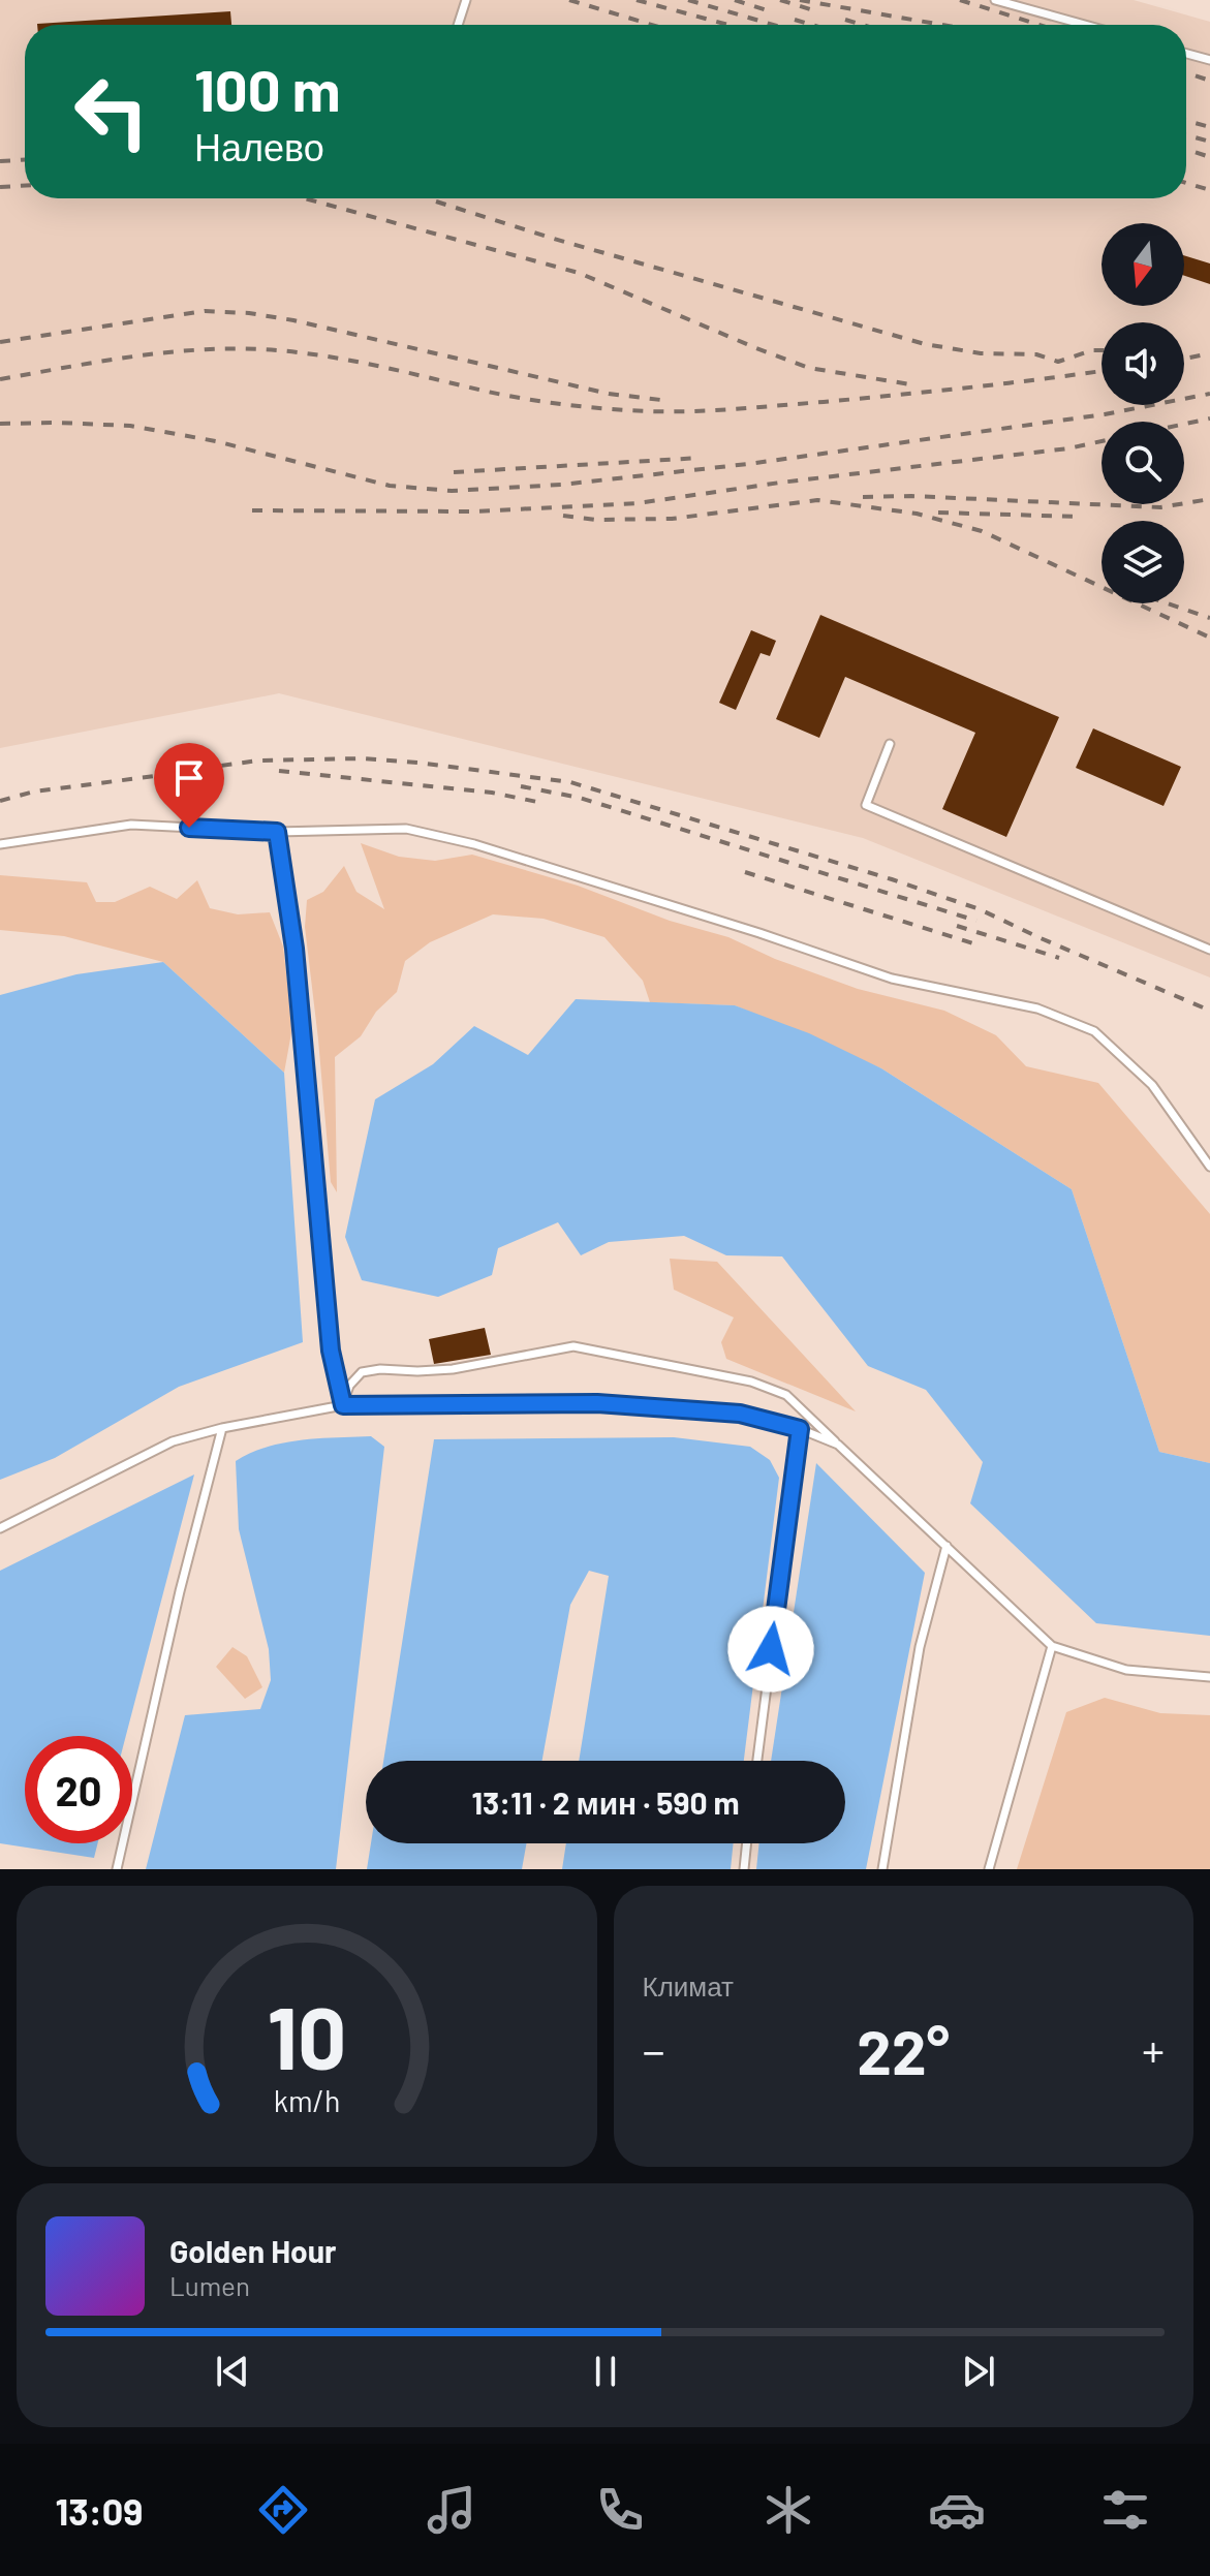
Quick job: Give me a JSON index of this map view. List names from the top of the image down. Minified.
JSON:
{"north":"bottom","page":{"turn":["100 m","Налево"],"limit":"20","trip":"13:11 · 2 мин · 590 m","tile":"Климат","heat":["−","22°","+"],"song":["Golden Hour","Lumen"],"tabs":"13:09","gauge":["10","km/h"]}}
